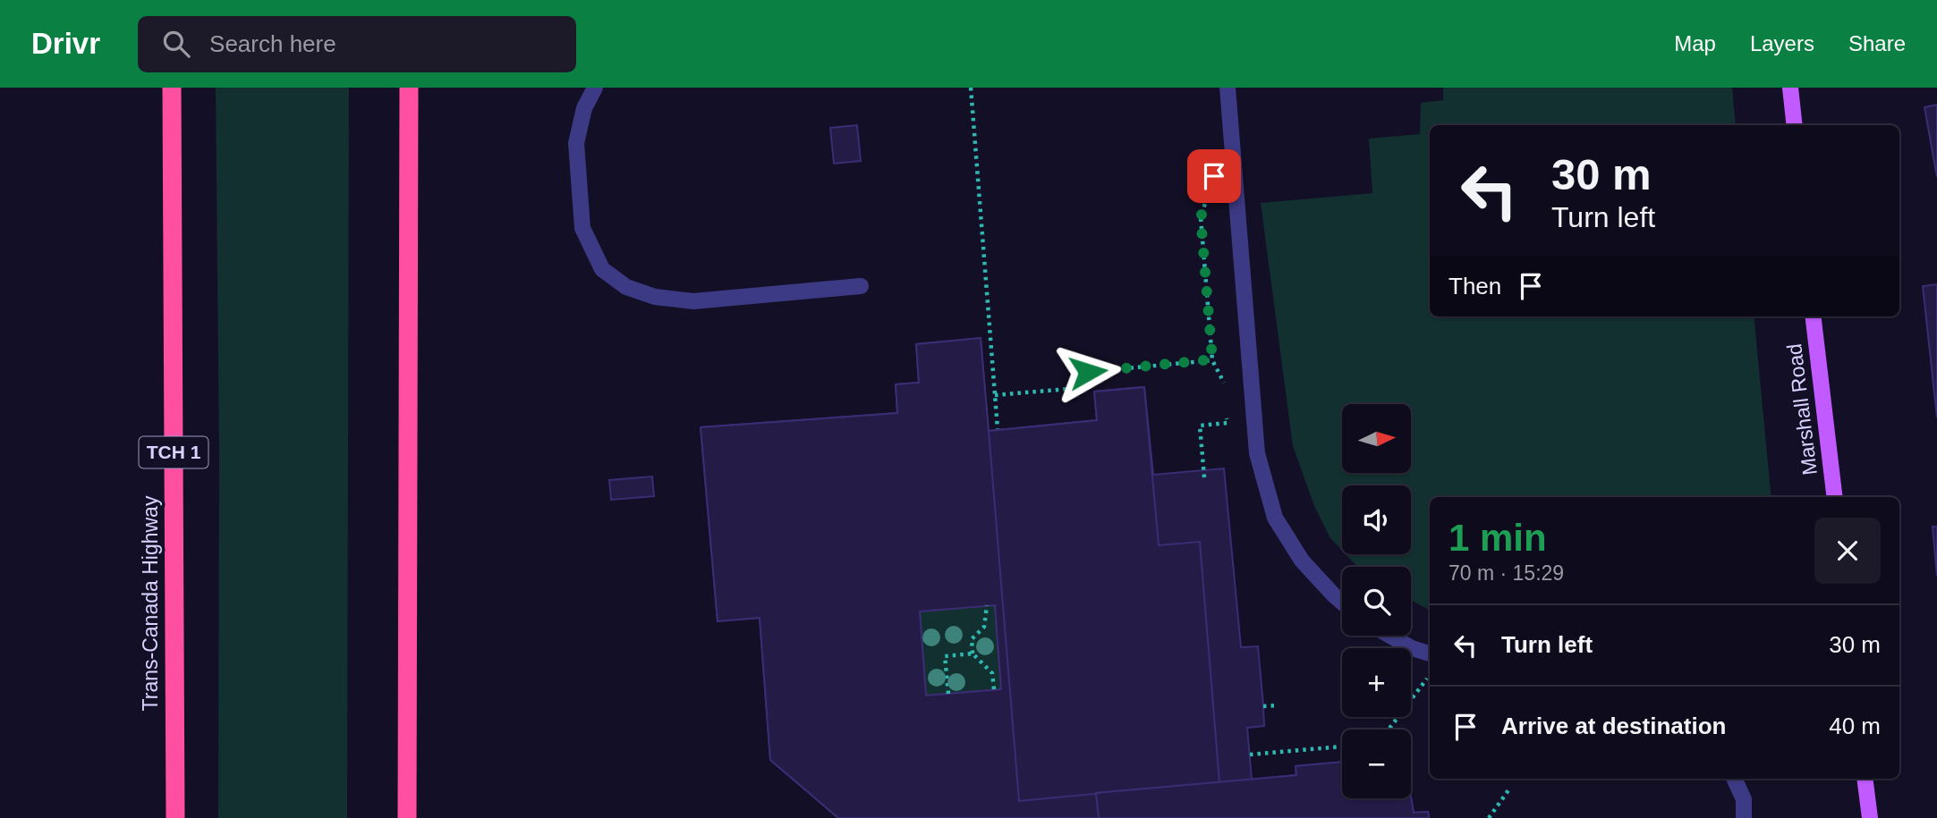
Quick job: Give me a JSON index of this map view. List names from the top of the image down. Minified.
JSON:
{"streets":{"highway":["TCH 1","Trans-Canada Highway"],"main road":["Marshall Road"]},"north":"right","page":{"header":"Drivr","search":"Search here","nav":["Map","Layers","Share"],"turn":["30 m","Turn left"],"then":"Then","map_buttons":["+","−"],"heading":["1 min","70 m · 15:29"],"list":[{"name":"Turn left","value":"30 m"},{"name":"Arrive at destination","value":"40 m"}]}}
